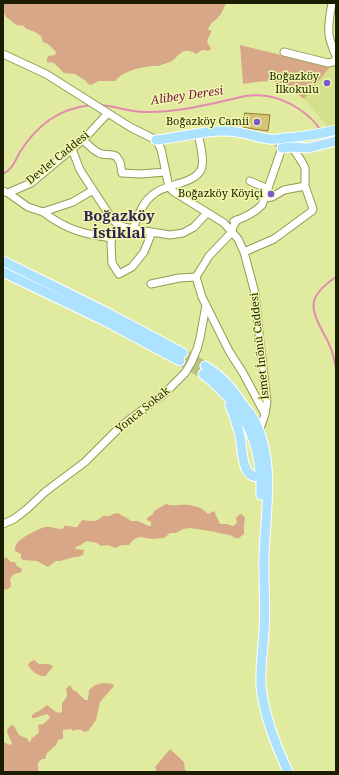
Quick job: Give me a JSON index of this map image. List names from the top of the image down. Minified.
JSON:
{"streets":{"street":["Devlet Caddesi","İsmet İnönü Caddesi","Yonca Sokak"]},"districts":["Boğazköy İstiklal"],"water":["Alibey Deresi"],"places":["Boğazköy İlkokulu","Boğazköy Camii","Boğazköy Köyiçi"]}
